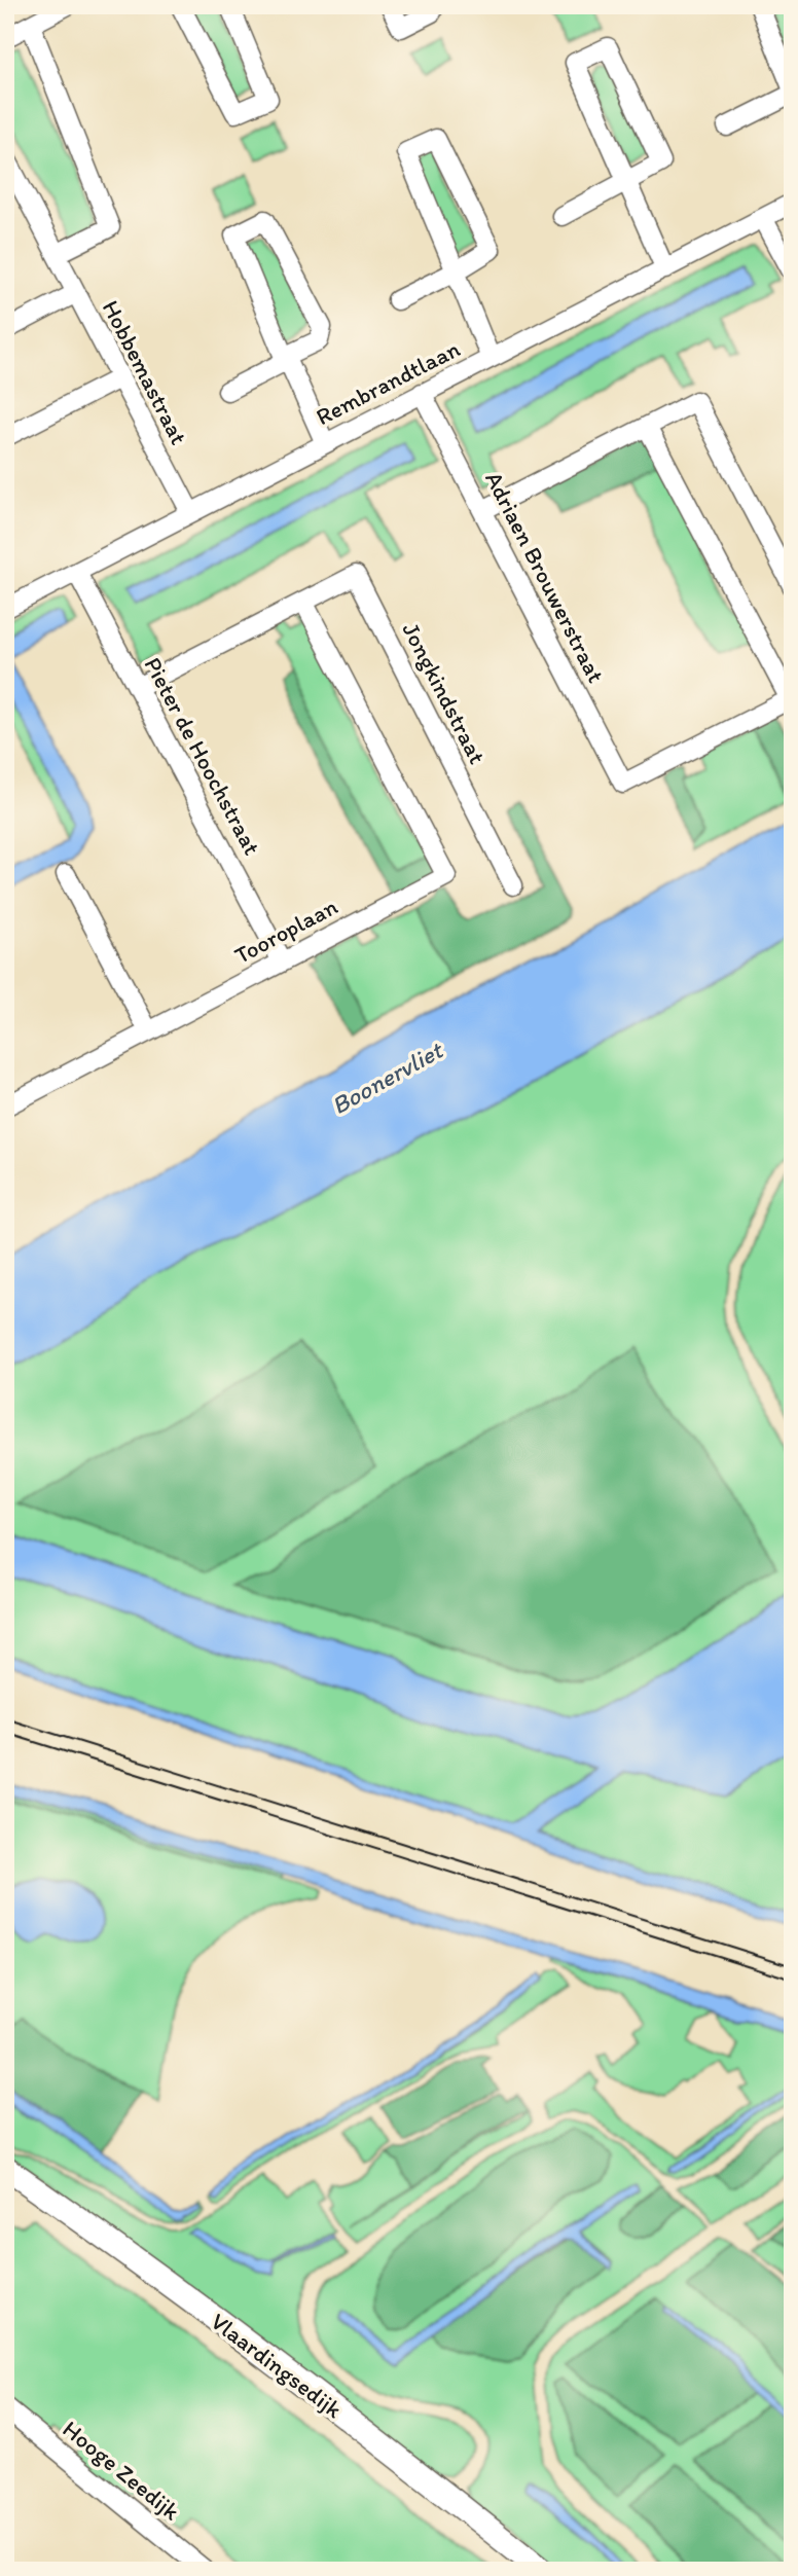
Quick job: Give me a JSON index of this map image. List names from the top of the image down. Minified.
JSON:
{"streets":{"street":["Hobbemastraat","Rembrandtlaan","Adriaen Brouwerstraat","Jongkindstraat","Pieter de Hoochstraat","Tooroplaan","Vlaardingsedijk","Hooge Zeedijk"]},"crossings":[["Hobbemastraat","Rembrandtlaan"],["Rembrandtlaan","Adriaen Brouwerstraat"],["Rembrandtlaan","Pieter de Hoochstraat"],["Jongkindstraat","Pieter de Hoochstraat"],["Jongkindstraat","Tooroplaan"],["Pieter de Hoochstraat","Tooroplaan"]],"water":["Boonervliet"]}
